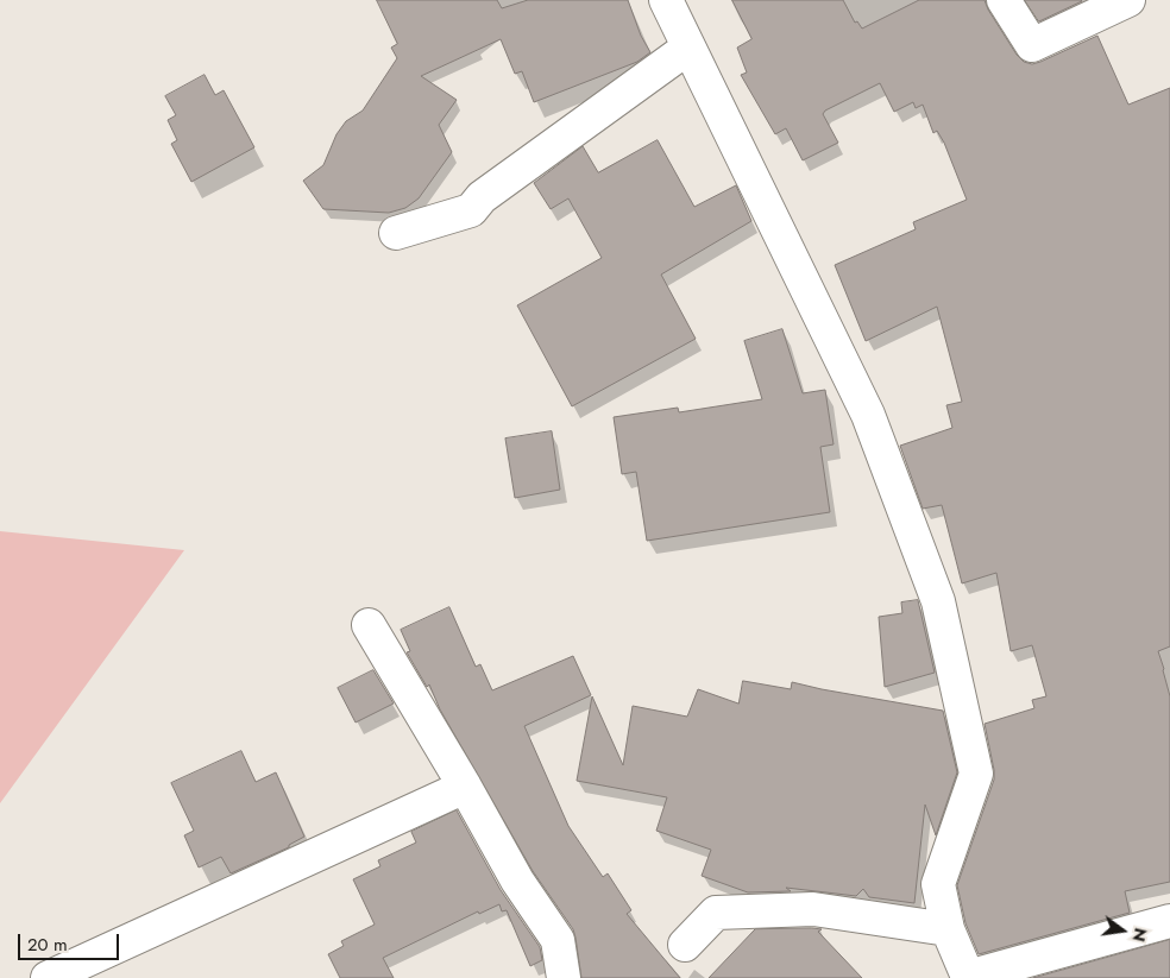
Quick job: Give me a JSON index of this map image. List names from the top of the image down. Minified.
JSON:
{"scale_bar":"20 m","north":"right"}
